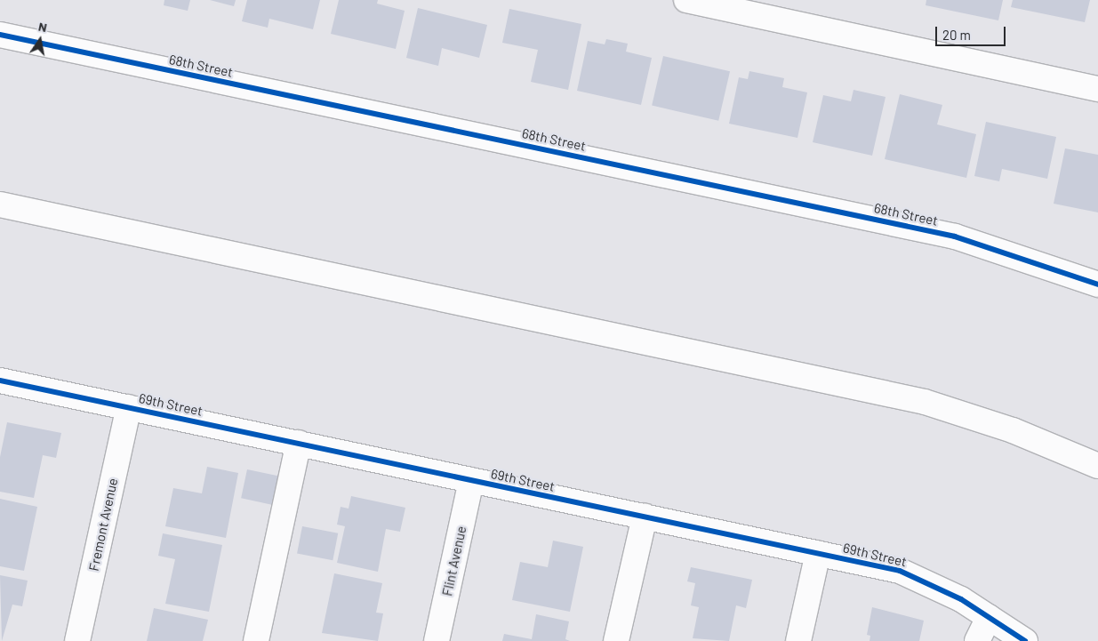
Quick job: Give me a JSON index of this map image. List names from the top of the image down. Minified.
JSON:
{"streets":{"street":["68th Street","69th Street","Fremont Avenue","Flint Avenue"]},"crossings":[["69th Street","Fremont Avenue"],["69th Street","Flint Avenue"]],"scale_bar":"20 m","north":"top"}
